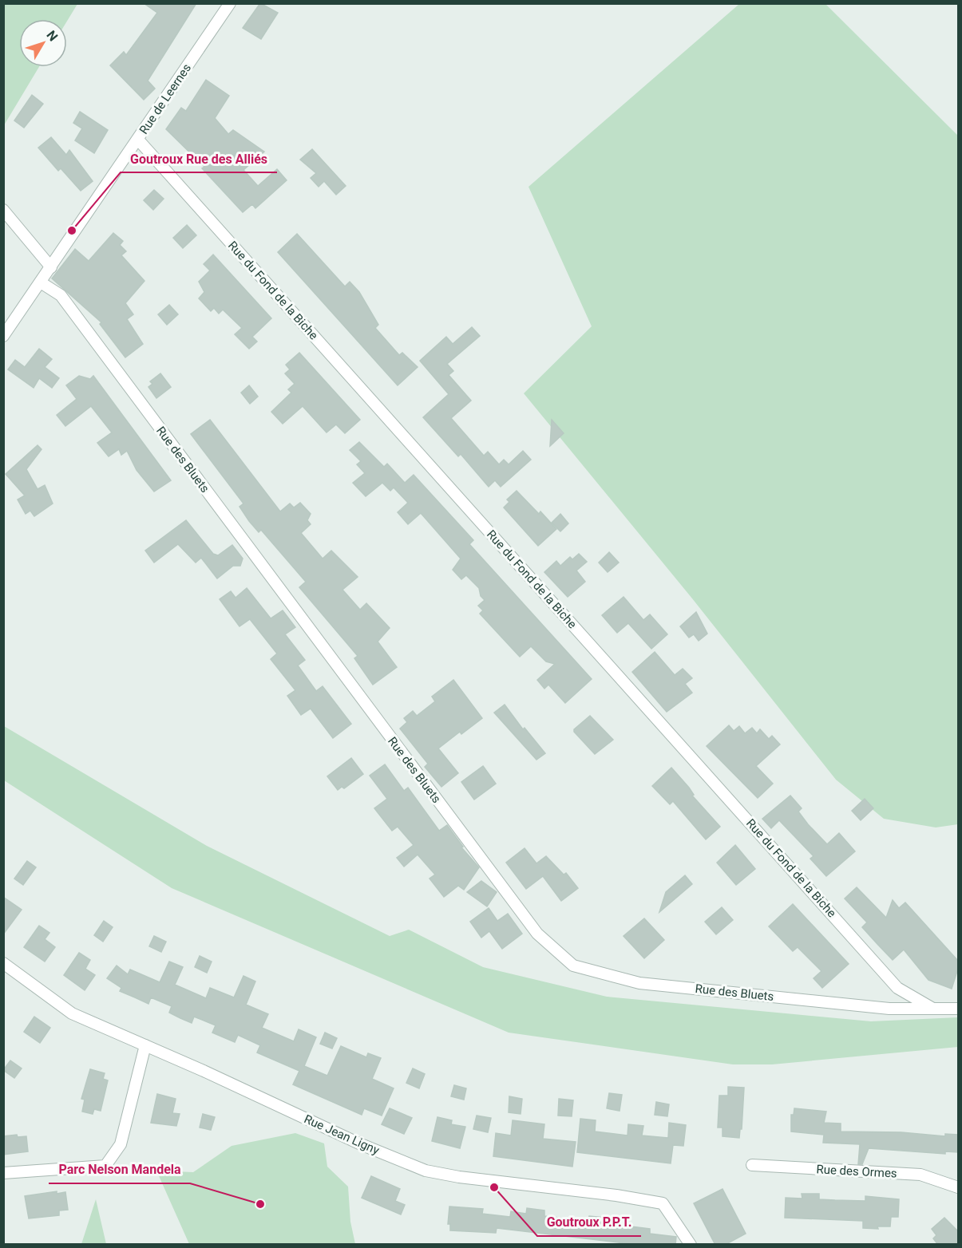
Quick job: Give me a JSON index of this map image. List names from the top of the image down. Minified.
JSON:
{"streets":{"street":["Rue de Leernes","Rue du Fond de la Biche","Rue des Bluets","Rue Jean Ligny","Rue des Ormes"]},"crossings":[["Rue de Leernes","Rue du Fond de la Biche"],["Rue de Leernes","Rue des Bluets"],["Rue du Fond de la Biche","Rue des Bluets"]],"places":["Goutroux Rue des Alliés","Goutroux P.P.T.","Parc Nelson Mandela"],"north":"top right"}
